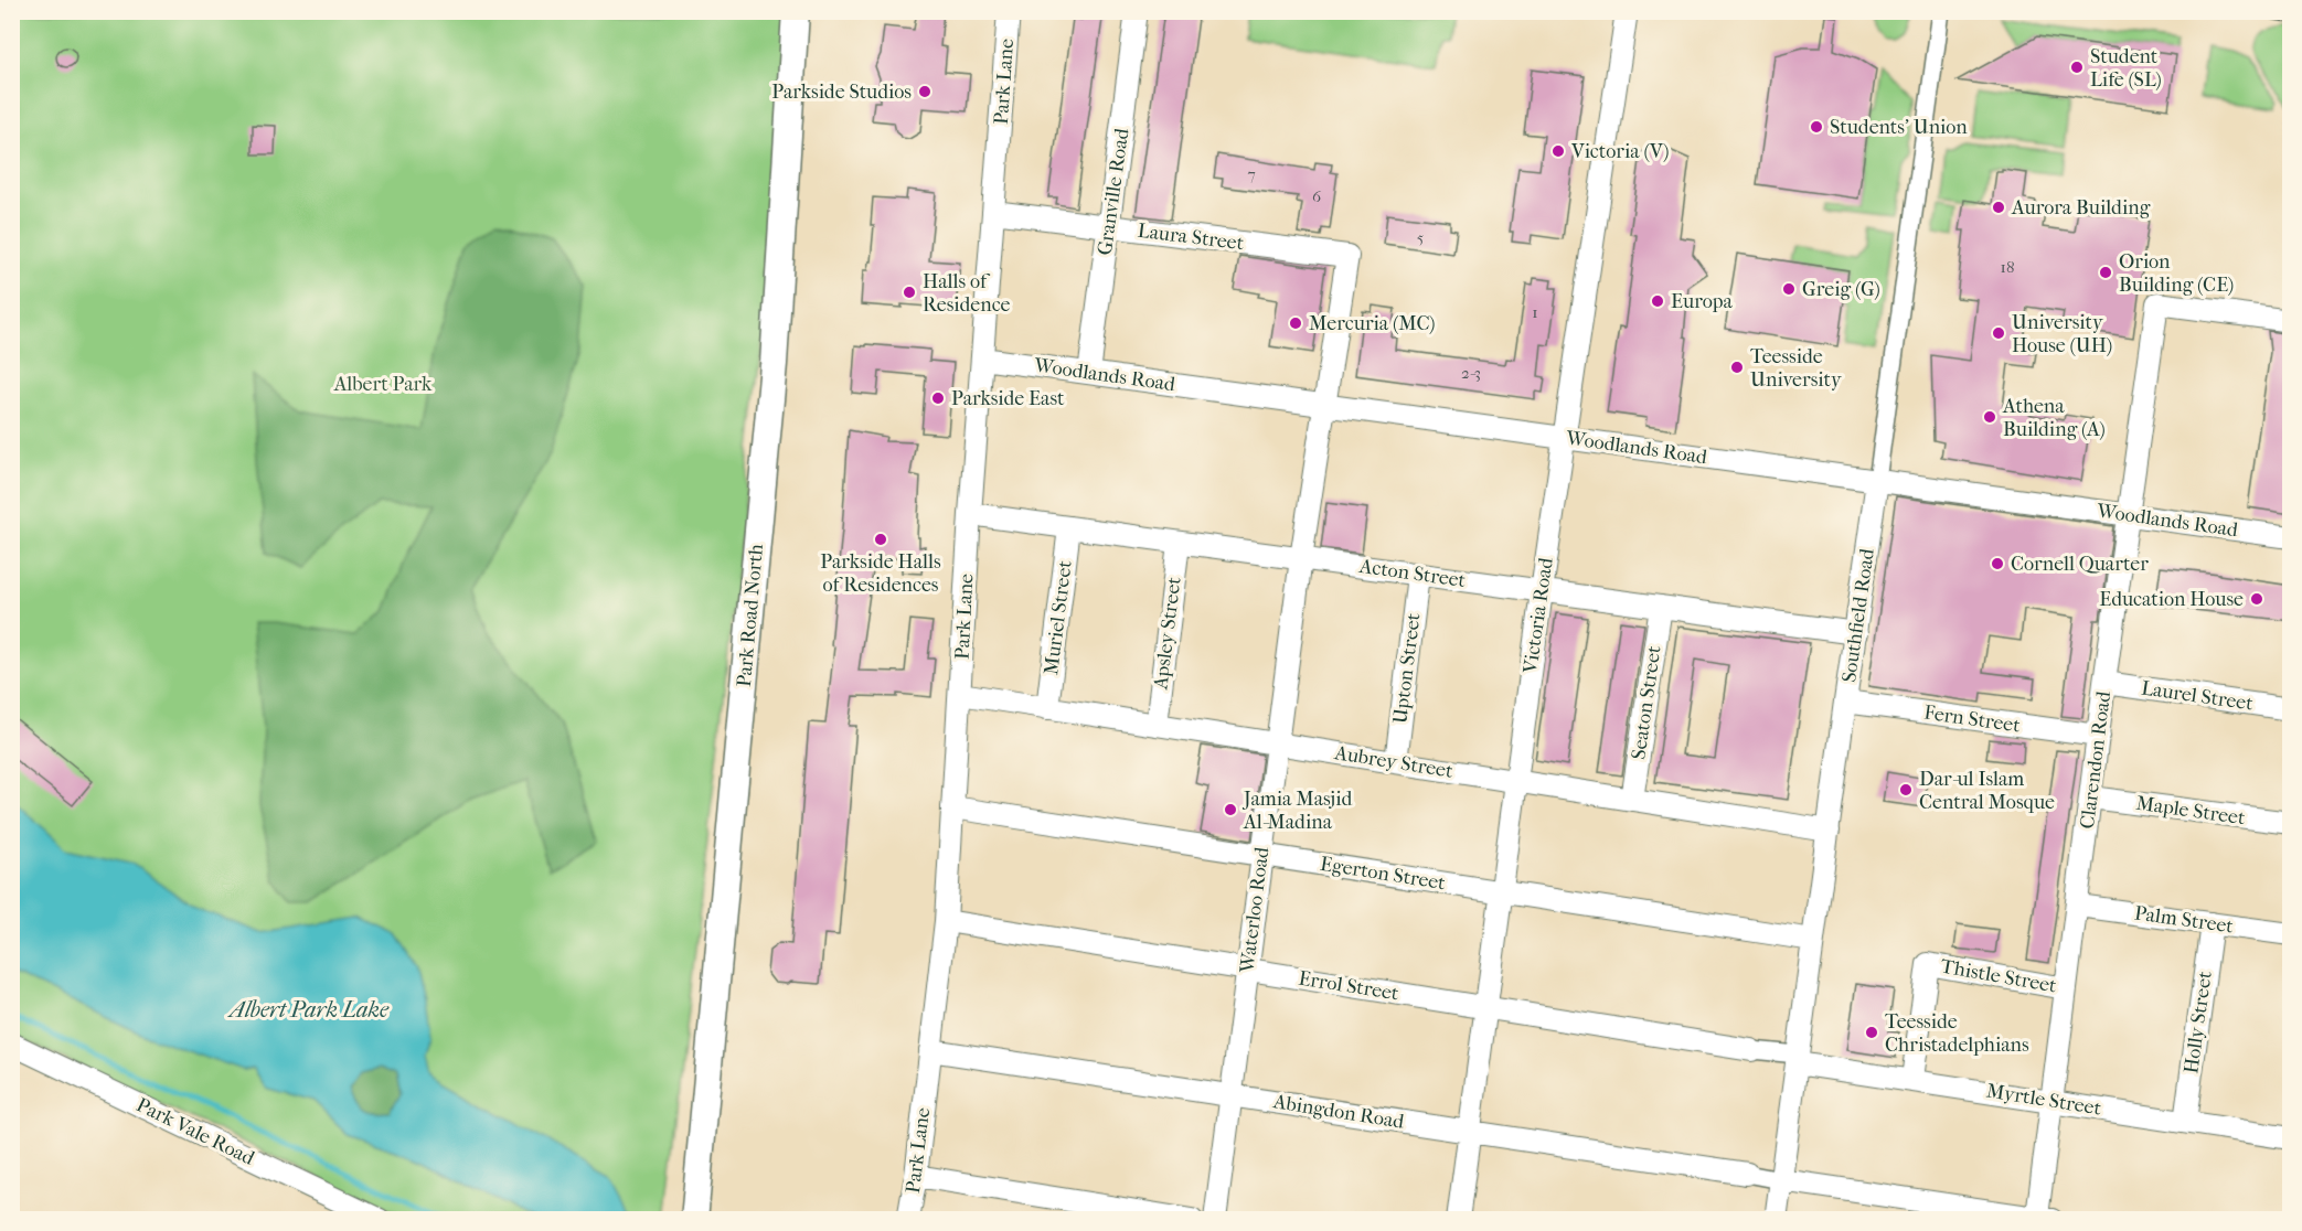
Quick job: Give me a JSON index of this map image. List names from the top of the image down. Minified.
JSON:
{"streets":{"street":["Park Lane","Granville Road","Laura Street","Woodlands Road","Acton Street","Park Road North","Victoria Road","Southfield Road","Muriel Street","Apsley Street","Upton Street","Laurel Street","Seaton Street","Fern Street","Clarendon Road","Aubrey Street","Maple Street","Egerton Street","Waterloo Road","Palm Street","Thistle Street","Errol Street","Holly Street","Myrtle Street","Abingdon Road","Park Vale Road"]},"crossings":[["Park Lane","Laura Street"],["Park Lane","Woodlands Road"],["Park Lane","Acton Street"],["Park Lane","Aubrey Street"],["Park Lane","Egerton Street"],["Park Lane","Errol Street"],["Park Lane","Abingdon Road"],["Granville Road","Laura Street"],["Granville Road","Woodlands Road"],["Laura Street","Waterloo Road"],["Woodlands Road","Victoria Road"],["Woodlands Road","Southfield Road"],["Woodlands Road","Clarendon Road"],["Woodlands Road","Waterloo Road"],["Acton Street","Victoria Road"],["Acton Street","Southfield Road"],["Acton Street","Muriel Street"],["Acton Street","Apsley Street"],["Acton Street","Upton Street"],["Acton Street","Seaton Street"],["Acton Street","Waterloo Road"],["Victoria Road","Aubrey Street"],["Victoria Road","Egerton Street"],["Victoria Road","Errol Street"],["Victoria Road","Abingdon Road"],["Southfield Road","Fern Street"],["Southfield Road","Aubrey Street"],["Southfield Road","Egerton Street"],["Southfield Road","Myrtle Street"],["Muriel Street","Aubrey Street"],["Apsley Street","Aubrey Street"],["Upton Street","Aubrey Street"],["Laurel Street","Clarendon Road"],["Seaton Street","Aubrey Street"],["Fern Street","Clarendon Road"],["Clarendon Road","Maple Street"],["Clarendon Road","Palm Street"],["Clarendon Road","Thistle Street"],["Clarendon Road","Myrtle Street"],["Aubrey Street","Waterloo Road"],["Egerton Street","Waterloo Road"],["Waterloo Road","Errol Street"],["Waterloo Road","Abingdon Road"],["Palm Street","Holly Street"],["Thistle Street","Myrtle Street"],["Holly Street","Myrtle Street"]],"water":["Albert Park Lake"],"parks":["Albert Park"],"places":["Student Life (SL)","Parkside Studios","Students' Union","Victoria (V)","Aurora Building","Orion Building (CE)","Greig (G)","Halls of Residence","Europa","Mercuria (MC)","University House (UH)","Teesside University","Parkside East","Athena Building (A)","Parkside Halls of Residences","Cornell Quarter","Education House","Dar-ul Islam Central Mosque","Jamia Masjid Al-Madina","Teesside Christadelphians"],"house_numbers":["7","6","5","18","1","2-3"]}
